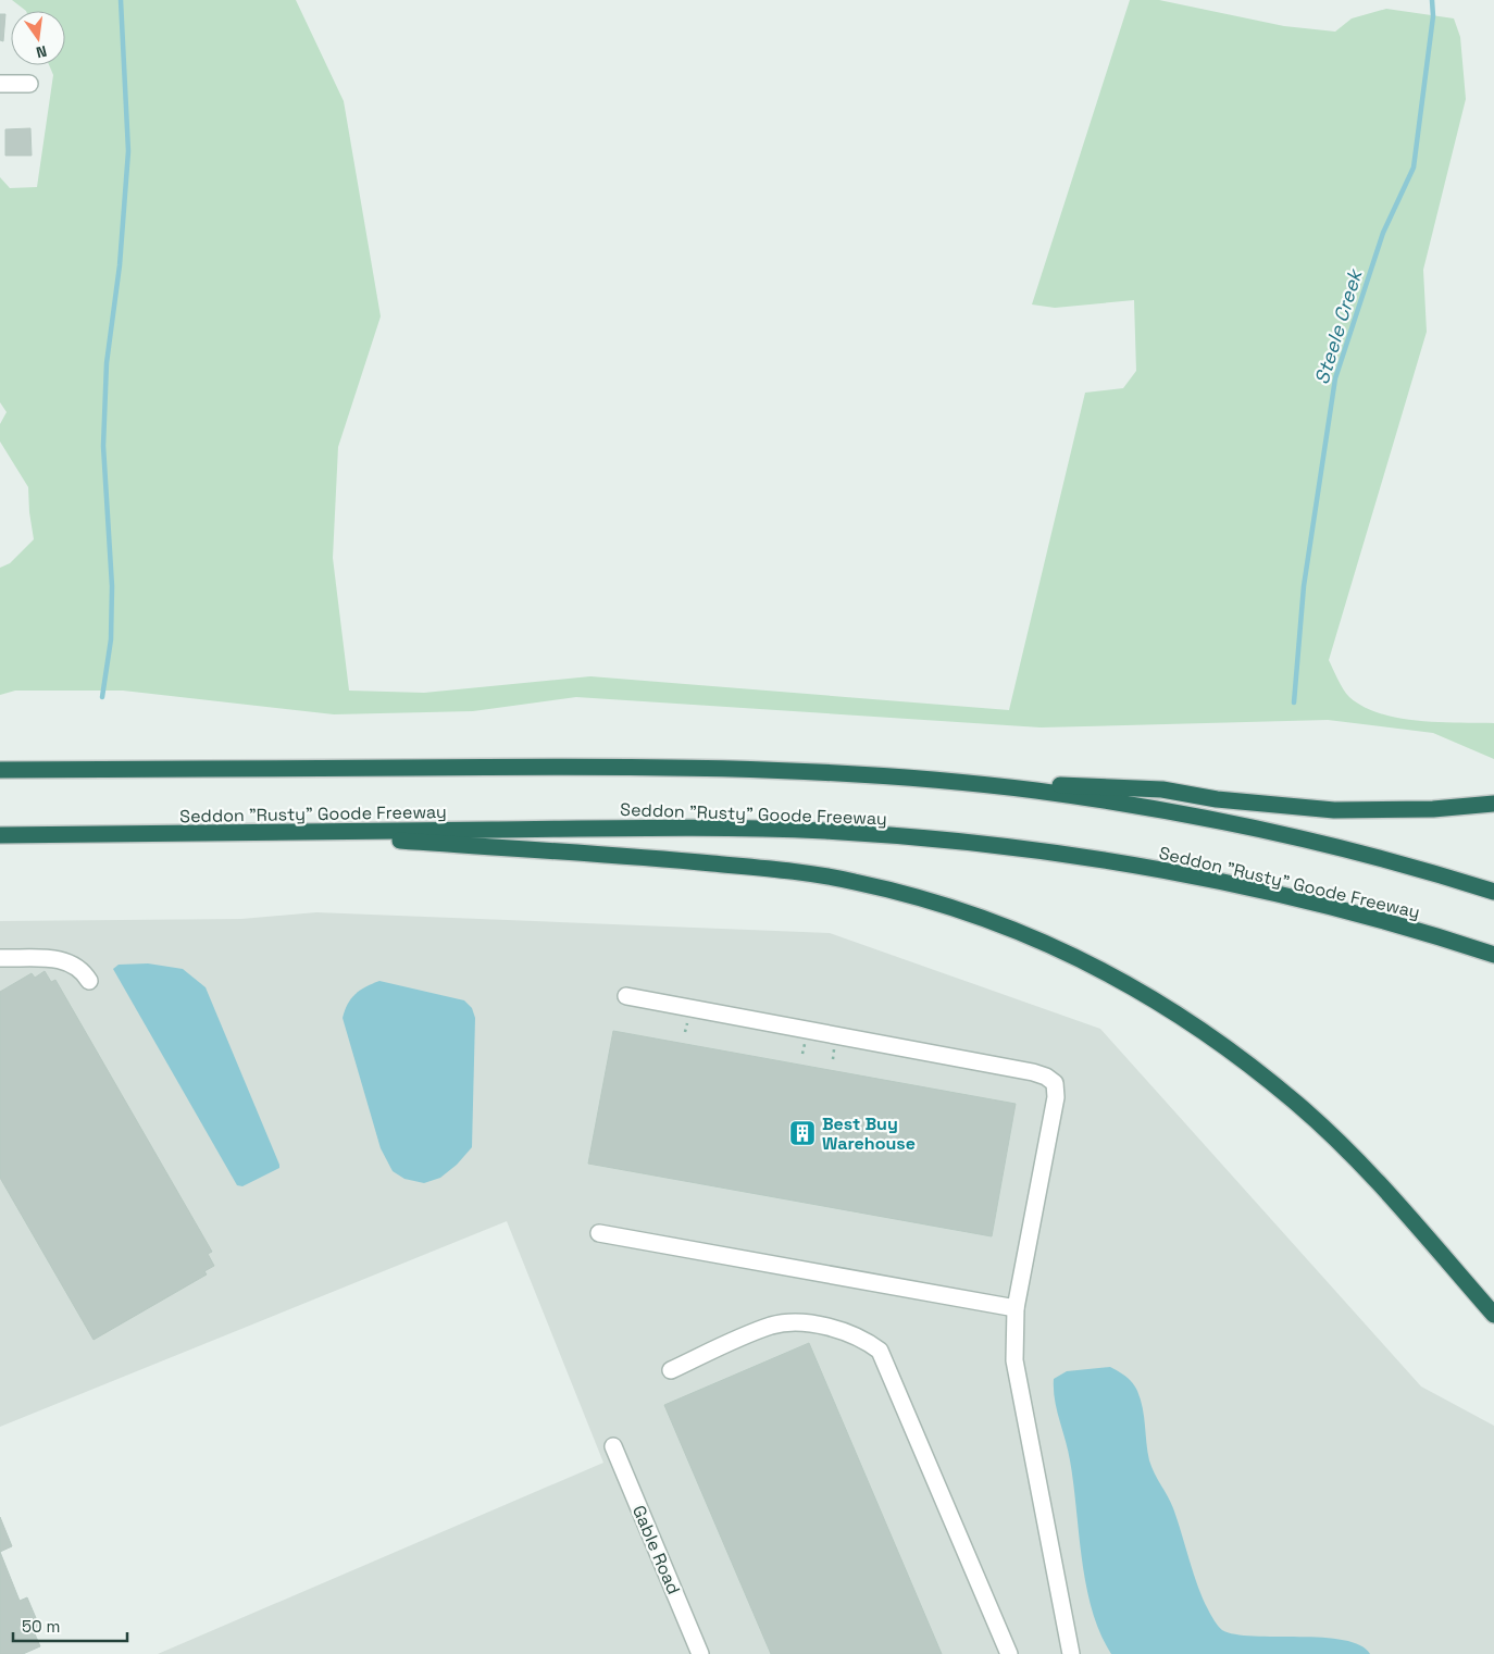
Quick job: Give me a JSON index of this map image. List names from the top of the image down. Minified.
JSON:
{"streets":{"highway":["Seddon \"Rusty\" Goode Freeway"],"street":["Gable Road"]},"water":["Steele Creek"],"places":{"building":["Best Buy Warehouse"]},"scale_bar":"50 m","north":"bottom"}
